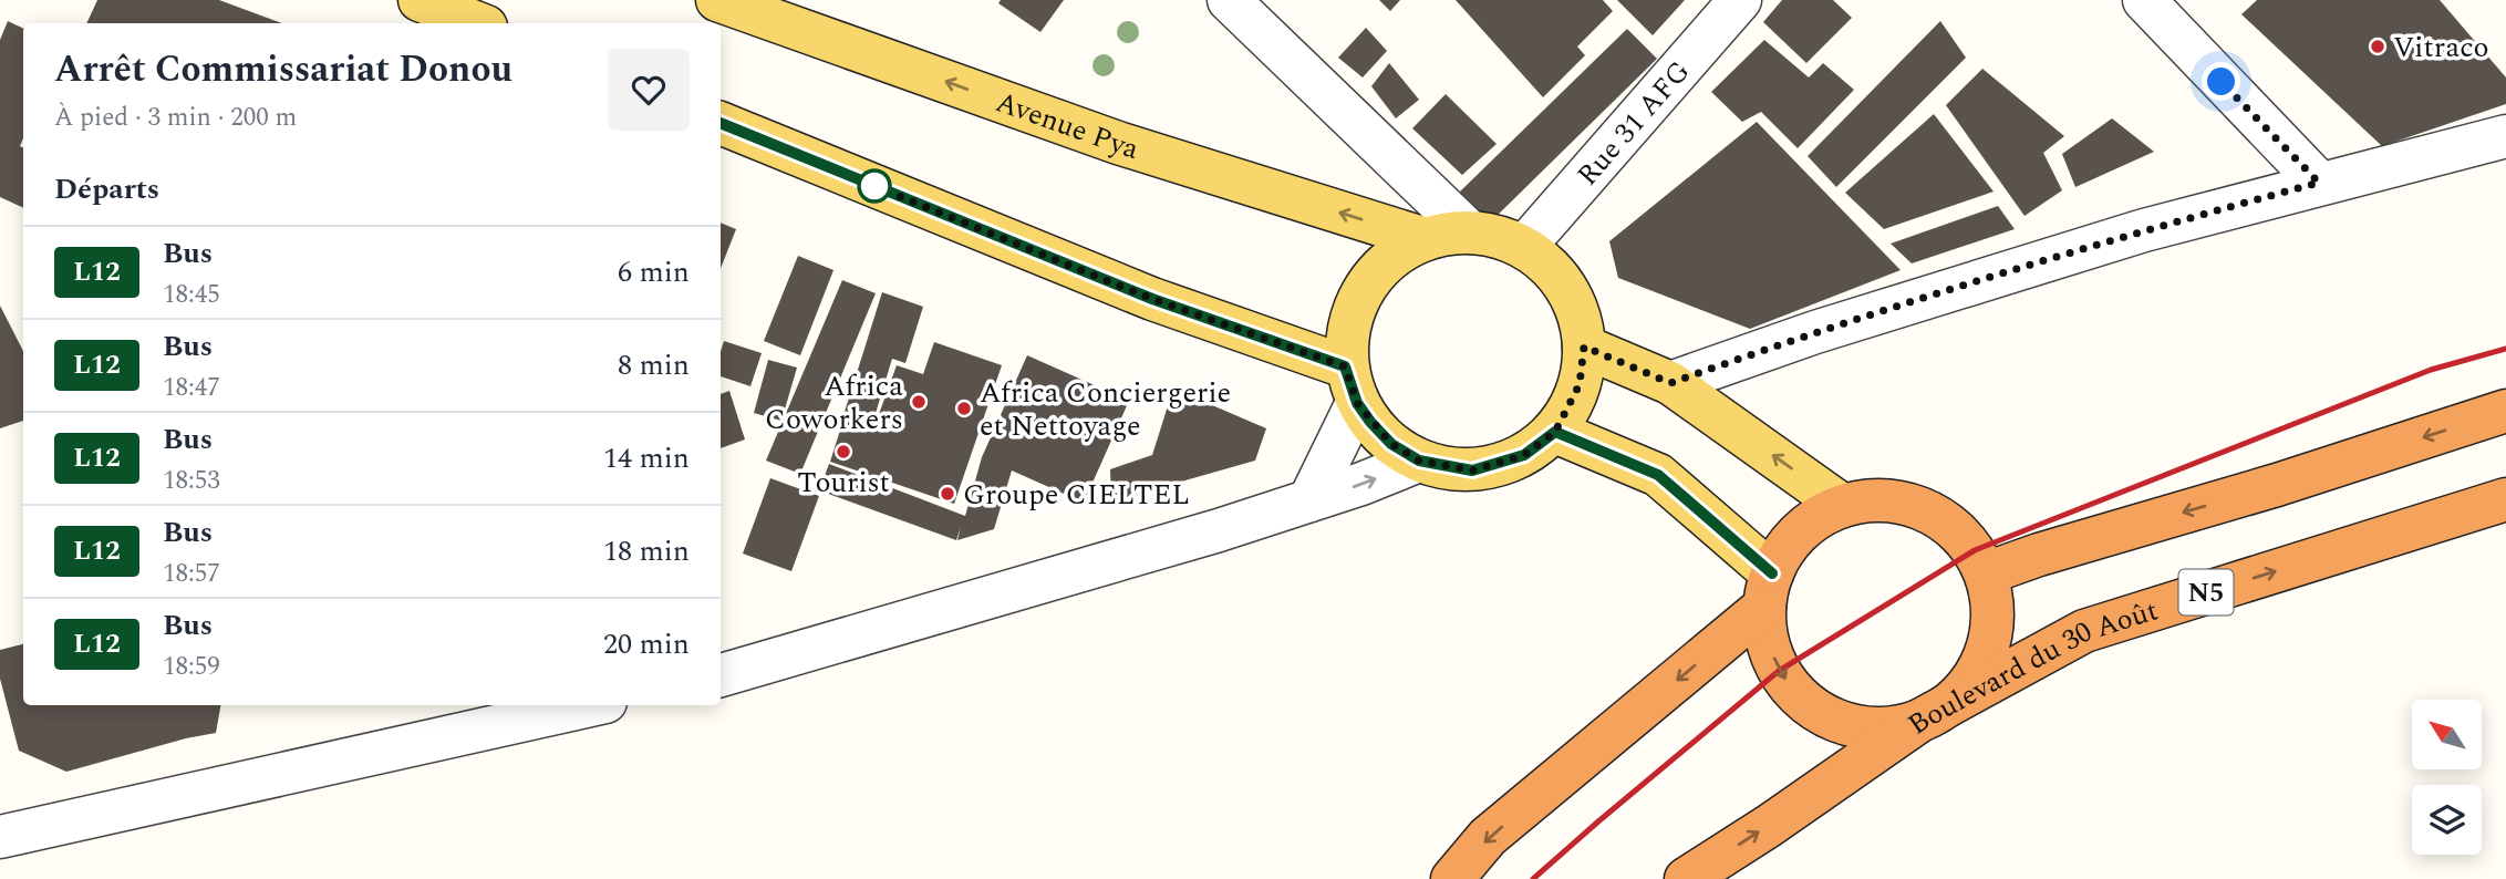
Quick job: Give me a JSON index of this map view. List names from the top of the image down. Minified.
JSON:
{"streets":{"highway":["N5","Boulevard du 30 Août"],"main road":["Avenue Pya"],"street":["Rue 31 AFG"]},"crossings":[["Rue 31 AFG","Avenue Pya"]],"places":["Vitraco","Africa Coworkers","Africa Conciergerie et Nettoyage","Tourist","Groupe CIELTEL"],"lines":["bus line L12"],"north":"top left","page":{"heading":[["Arrêt Commissariat Donou","À pied · 3 min · 200 m"],"Départs"],"list":[{"mark":"L12","name":"Bus","note":"18:45","value":"6 min"},{"mark":"L12","name":"Bus","note":"18:47","value":"8 min"},{"mark":"L12","name":"Bus","note":"18:53","value":"14 min"},{"mark":"L12","name":"Bus","note":"18:57","value":"18 min"},{"mark":"L12","name":"Bus","note":"18:59","value":"20 min"}]}}
